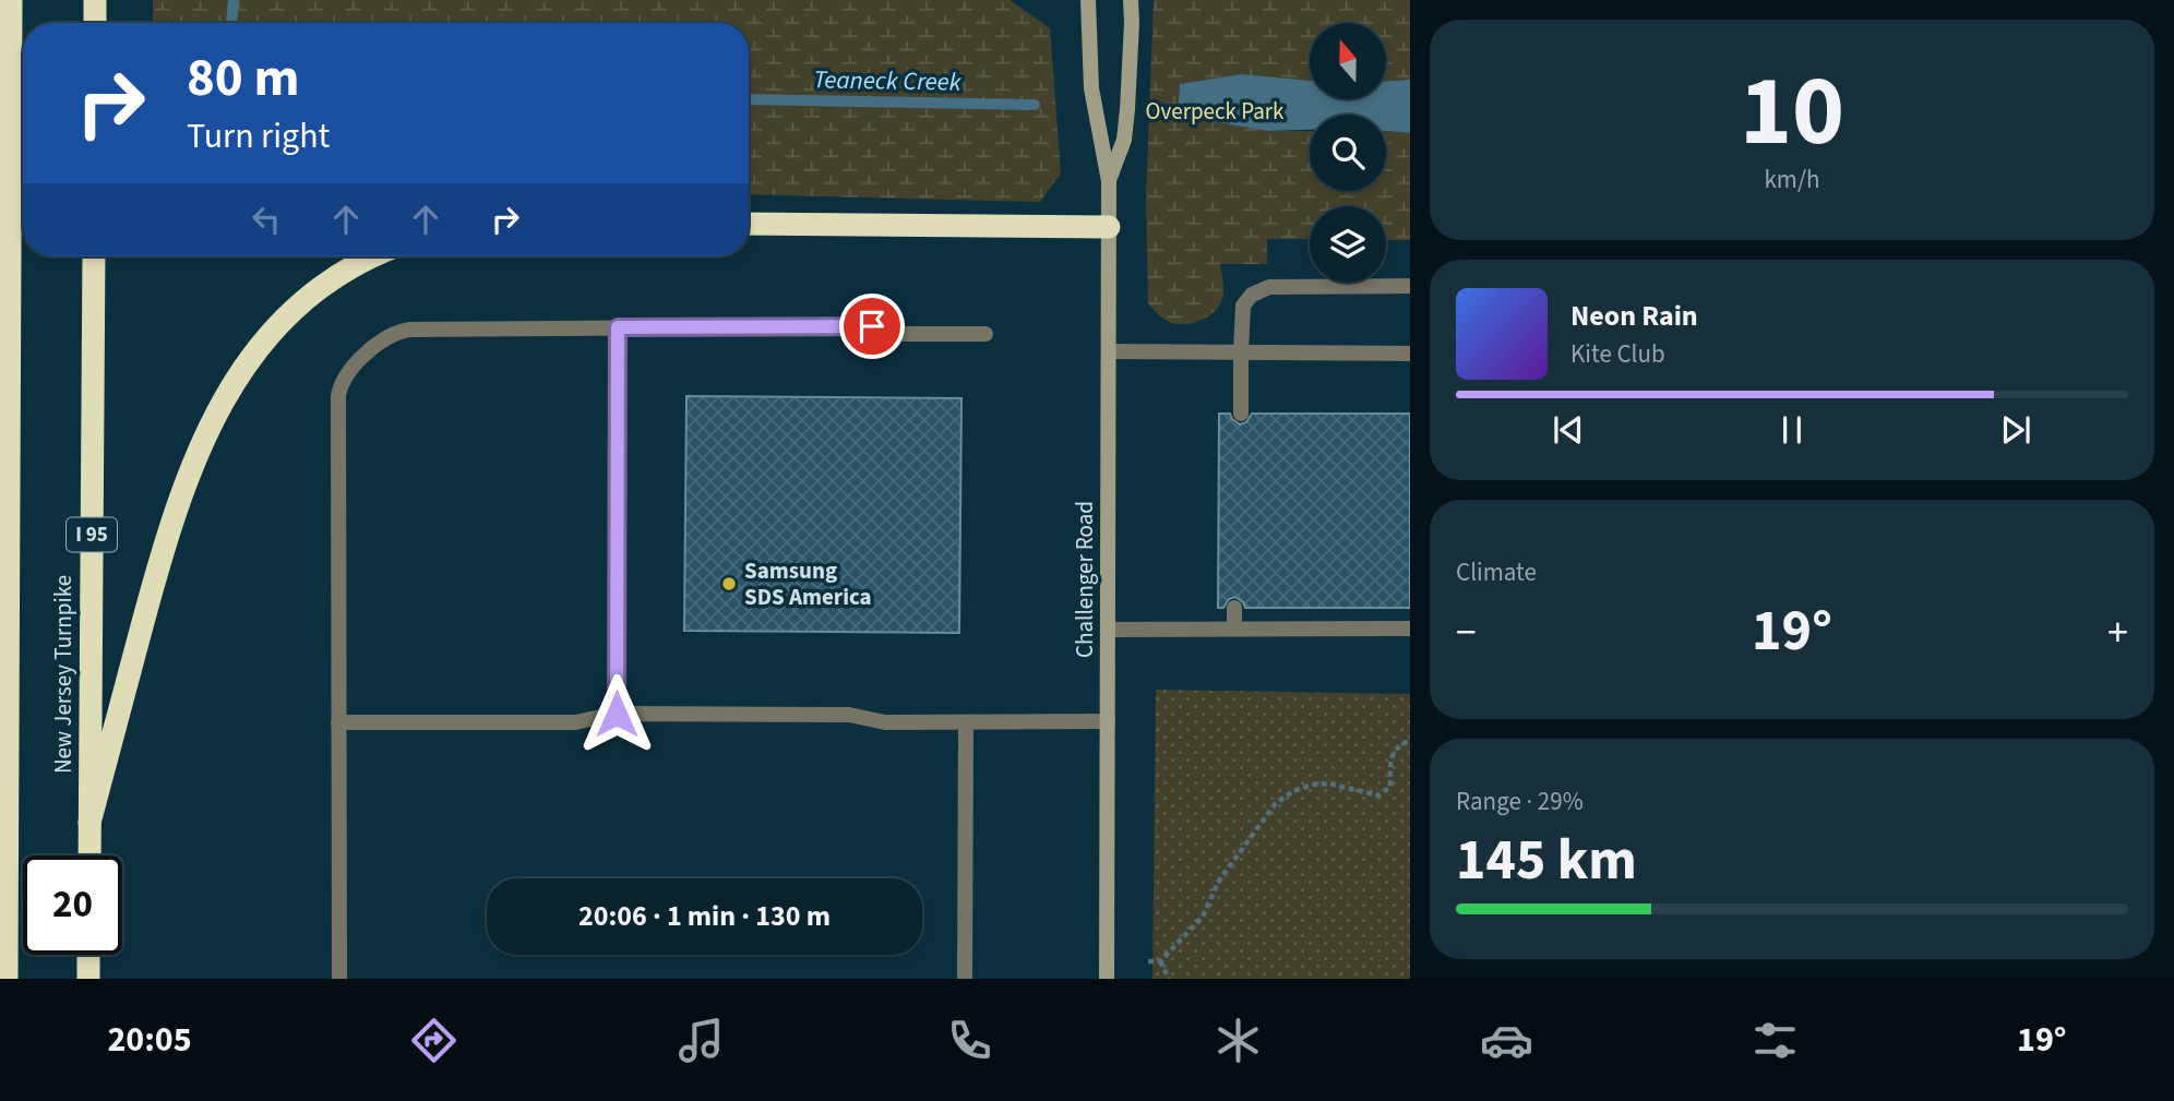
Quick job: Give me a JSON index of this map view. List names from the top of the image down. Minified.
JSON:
{"streets":{"highway":["I 95","New Jersey Turnpike"],"main road":["Challenger Road"]},"water":["Teaneck Creek"],"parks":["Overpeck Park"],"places":["Samsung SDS America"],"north":"top","page":{"tile":[["10","km/h"],"Climate",["Range · 29%","145 km"]],"turn":["80 m","Turn right"],"song":["Neon Rain","Kite Club"],"heat":["−","19°","+"],"limit":"20","trip":"20:06 · 1 min · 130 m","tabs":["20:05","19°"]}}
